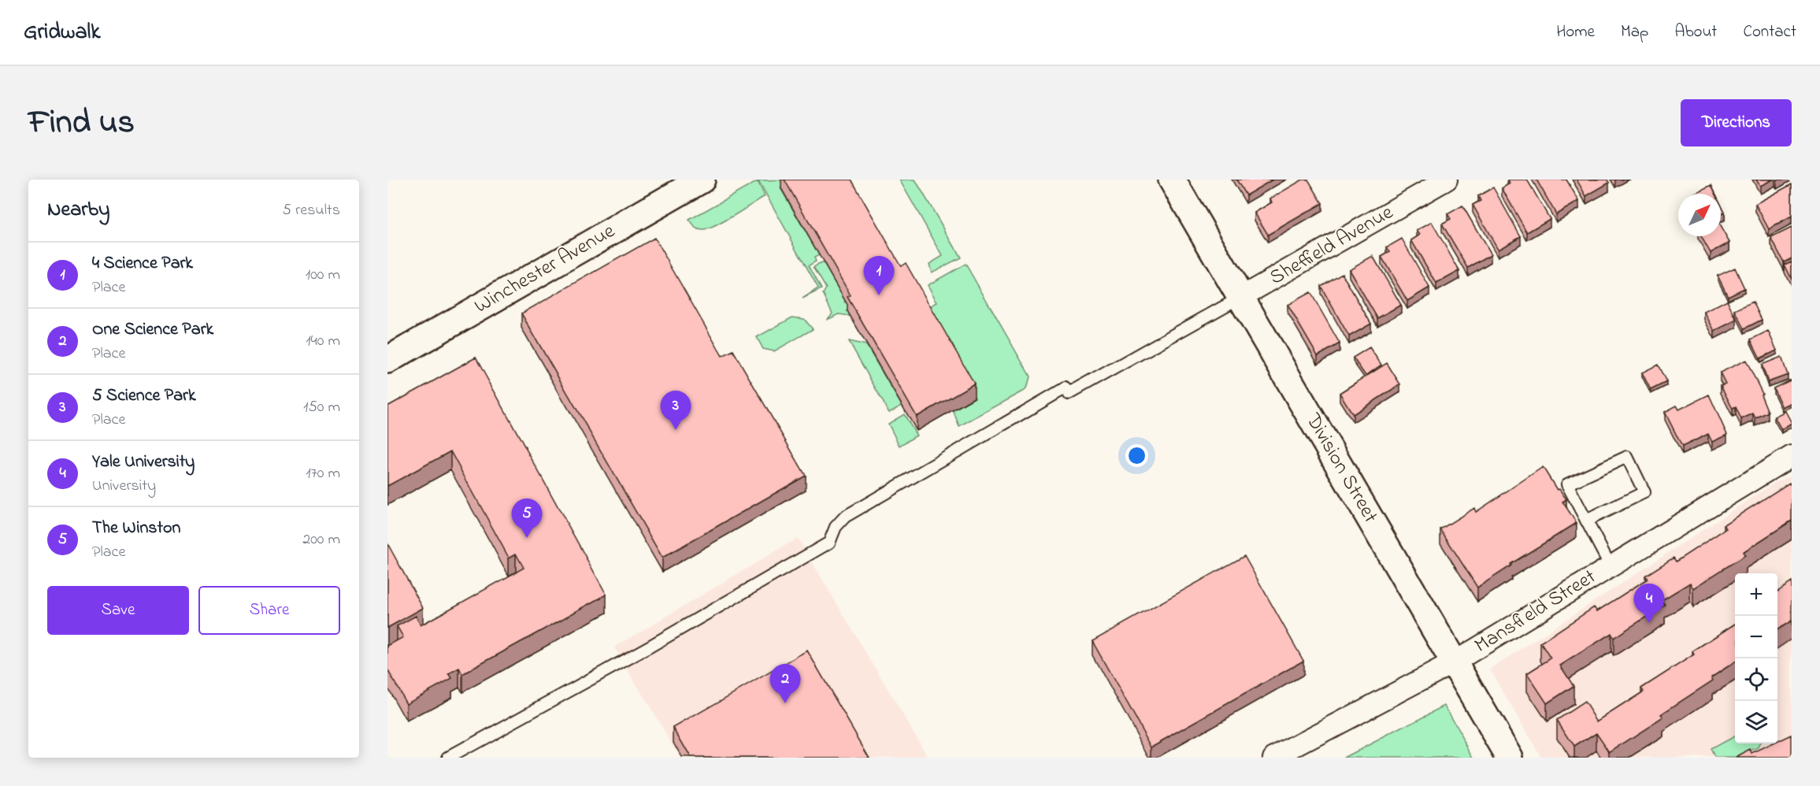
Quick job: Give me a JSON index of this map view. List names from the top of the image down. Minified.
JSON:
{"streets":{"main road":["Winchester Avenue","Division Street"],"street":["Sheffield Avenue","Mansfield Street"]},"crossings":[["Sheffield Avenue","Division Street"],["Division Street","Mansfield Street"]],"north":"top right","page":{"header":"Gridwalk","nav":["Home","Map","About","Contact"],"title":"Find us","buttons":["Directions",["Save","Share"]],"heading":["Nearby","5 results"],"list":[{"mark":"1","name":"4 Science Park","note":"Place","value":"100 m"},{"mark":"2","name":"One Science Park","note":"Place","value":"140 m"},{"mark":"3","name":"5 Science Park","note":"Place","value":"150 m"},{"mark":"4","name":"Yale University","note":"University","value":"170 m"},{"mark":"5","name":"The Winston","note":"Place","value":"200 m"}],"pins":["1","3","5","4","2"],"map_buttons":["+","−"]}}
